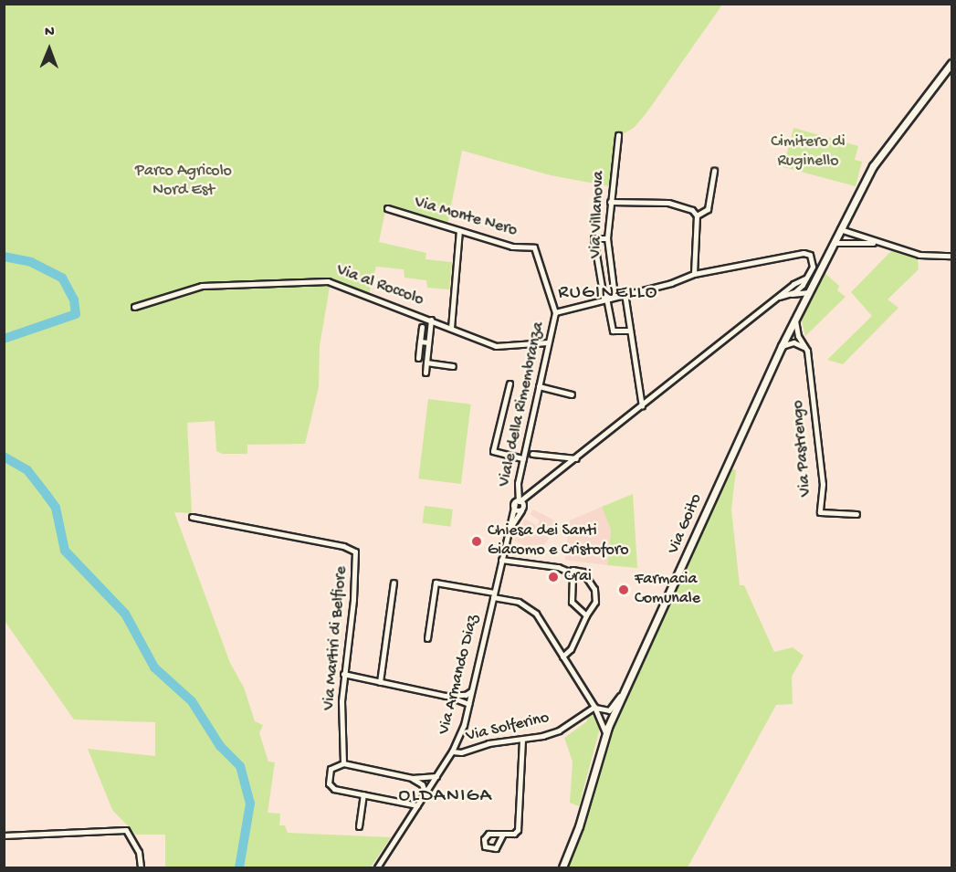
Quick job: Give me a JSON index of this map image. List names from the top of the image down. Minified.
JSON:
{"streets":{"street":["Via Villanova","Via Monte Nero","Via al Roccolo","Viale della Rimembranza","Via Pastrengo","Via Goito","Via Martiri di Belfiore","Via Armando Diaz","Via Solferino"]},"crossings":[["Via Monte Nero","Viale della Rimembranza"],["Via al Roccolo","Viale della Rimembranza"],["Viale della Rimembranza","Via Armando Diaz"],["Via Pastrengo","Via Goito"],["Via Goito","Via Armando Diaz"],["Via Goito","Via Solferino"],["Via Armando Diaz","Via Solferino"]],"districts":["RUGINELLO","OLDANIGA"],"parks":["Cimitero di Ruginello","Parco Agricolo Nord Est"],"places":["Chiesa dei Santi Giacomo e Cristoforo","Crai","Farmacia Comunale"],"north":"top"}
